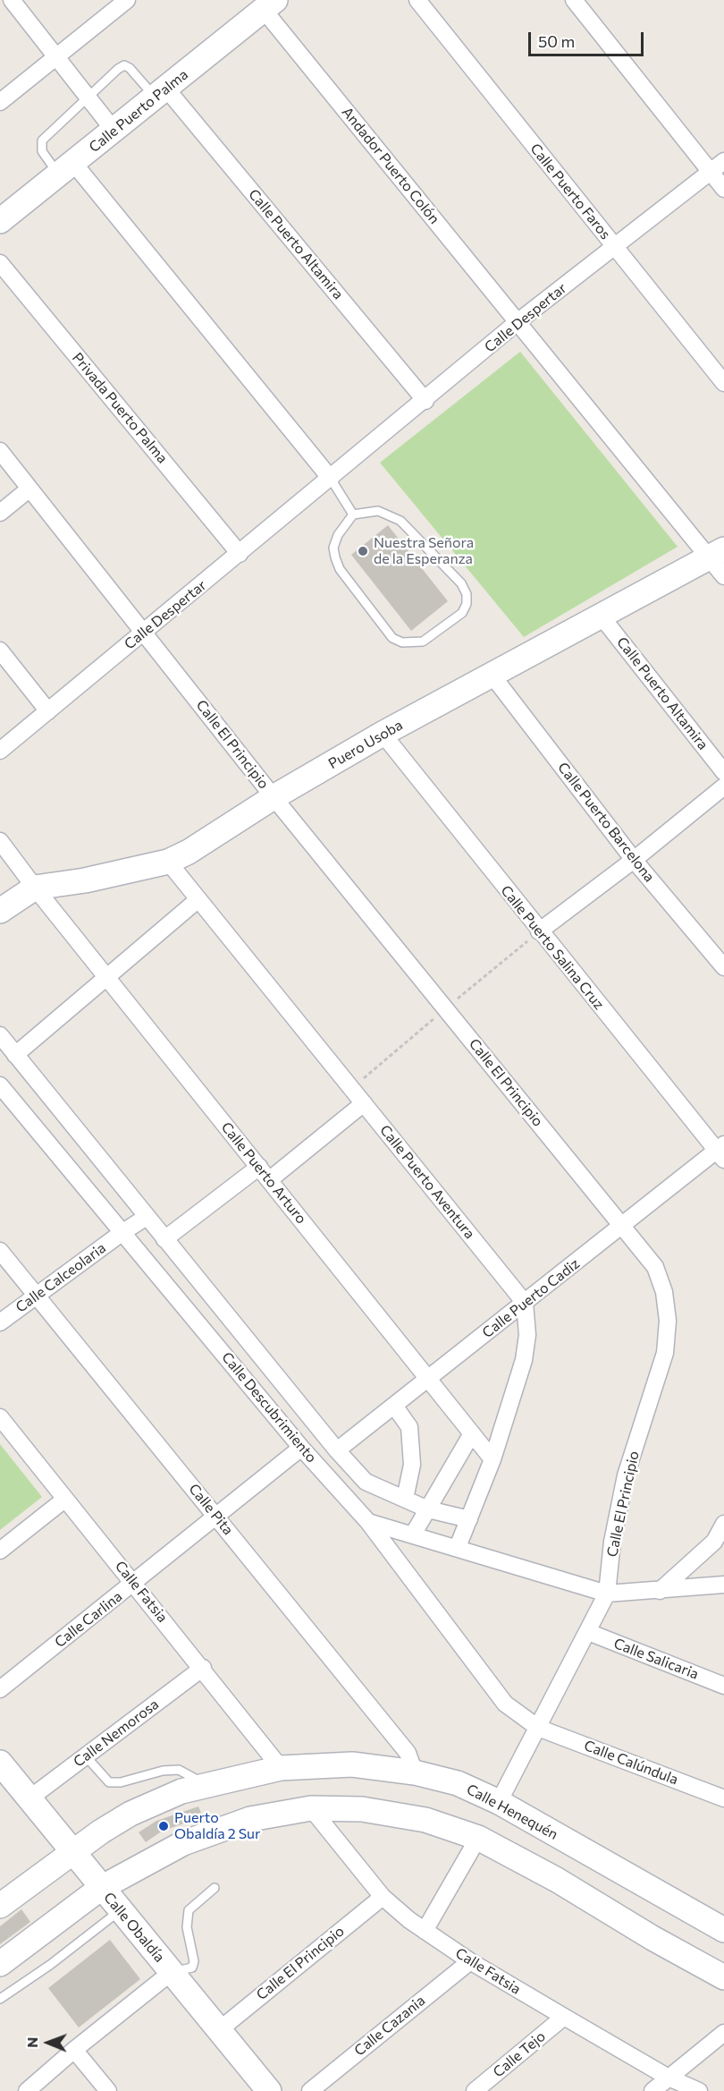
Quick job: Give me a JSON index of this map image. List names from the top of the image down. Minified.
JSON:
{"streets":{"main road":["Calle Puerto Palma","Puero Usoba","Calle Henequén","Calle Obaldía"],"street":["Andador Puerto Colón","Calle Puerto Faros","Calle Puerto Altamira","Calle Despertar","Privada Puerto Palma","Calle El Principio","Calle Puerto Barcelona","Calle Puerto Salina Cruz","Calle Puerto Arturo","Calle Puerto Aventura","Calle Calceolaria","Calle Puerto Cadiz","Calle Descubrimiento","Calle Pita","Calle Fatsia","Calle Carlina","Calle Salicaria","Calle Nemorosa","Calle Calúndula","Calle Cazania","Calle Tejo"]},"crossings":[["Calle Puerto Palma","Andador Puerto Colón"],["Calle Puerto Palma","Calle Puerto Altamira"],["Andador Puerto Colón","Calle Despertar"],["Andador Puerto Colón","Puero Usoba"],["Calle Puerto Faros","Calle Despertar"],["Calle Puerto Altamira","Calle Despertar"],["Calle Puerto Altamira","Puero Usoba"],["Calle Despertar","Privada Puerto Palma"],["Calle Despertar","Calle El Principio"],["Calle El Principio","Puero Usoba"],["Calle El Principio","Calle Puerto Cadiz"],["Calle El Principio","Calle Descubrimiento"],["Calle El Principio","Calle Fatsia"],["Calle El Principio","Calle Salicaria"],["Calle El Principio","Calle Calúndula"],["Calle El Principio","Calle Henequén"],["Calle El Principio","Calle Obaldía"],["Puero Usoba","Calle Puerto Barcelona"],["Puero Usoba","Calle Puerto Salina Cruz"],["Puero Usoba","Calle Puerto Arturo"],["Puero Usoba","Calle Puerto Aventura"],["Calle Puerto Salina Cruz","Calle Puerto Cadiz"],["Calle Puerto Arturo","Calle Puerto Cadiz"],["Calle Puerto Aventura","Calle Puerto Cadiz"],["Calle Calceolaria","Calle Descubrimiento"],["Calle Calceolaria","Calle Pita"],["Calle Puerto Cadiz","Calle Descubrimiento"],["Calle Descubrimiento","Calle Carlina"],["Calle Descubrimiento","Calle Calúndula"],["Calle Pita","Calle Carlina"],["Calle Pita","Calle Henequén"],["Calle Fatsia","Calle Carlina"],["Calle Fatsia","Calle Nemorosa"],["Calle Fatsia","Calle Henequén"],["Calle Fatsia","Calle Cazania"],["Calle Fatsia","Calle Tejo"],["Calle Nemorosa","Calle Obaldía"],["Calle Henequén","Calle Obaldía"]],"places":["Nuestra Señora de la Esperanza","Puerto Obaldía 2 Sur"],"scale_bar":"50 m","north":"left"}
